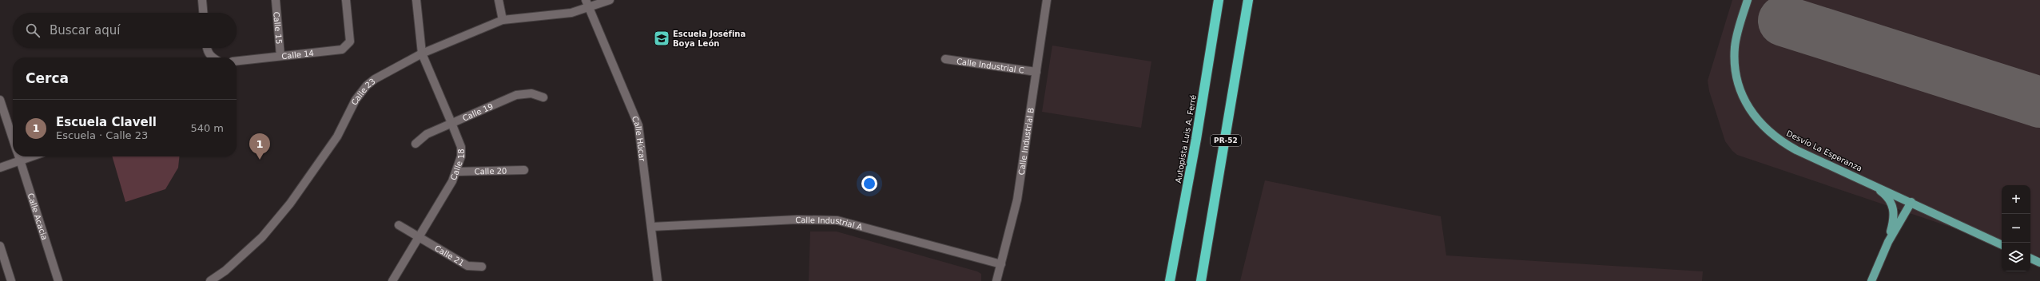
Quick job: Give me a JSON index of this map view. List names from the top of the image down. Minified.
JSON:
{"streets":{"highway":["Autopista Luis A. Ferré","PR-52"],"main road":["Desvío La Esperanza"],"street":["Calle 15","Calle 14","Calle Industrial C","Calle 23","Calle 19","Calle Húcar","Calle Industrial B","Calle 18","Calle 20","Calle Acacia","Calle Industrial A","Calle 21"]},"crossings":[["Calle 15","Calle 14"],["Calle Industrial C","Calle Industrial B"],["Calle 23","Calle Húcar"],["Calle 23","Calle 18"],["Calle 19","Calle 18"],["Calle Húcar","Calle Industrial A"],["Calle Industrial B","Calle Industrial A"],["Calle 18","Calle 20"],["Calle 18","Calle 21"]],"places":{"school or university":["Escuela Joséfina Boya León"]},"page":{"search":"Buscar aquí","heading":"Cerca","list":[{"mark":"1","name":"Escuela Clavell","note":"Escuela · Calle 23","value":"540 m"}],"pins":"1","map_buttons":["+","−"]}}
